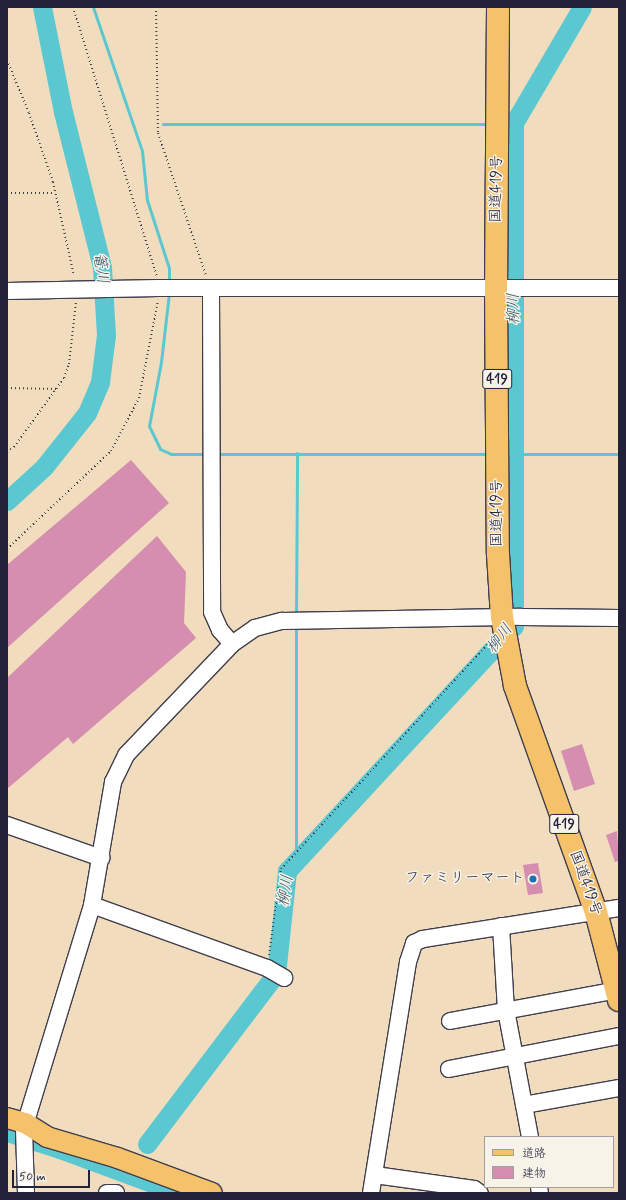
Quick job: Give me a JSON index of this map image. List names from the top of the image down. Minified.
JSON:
{"streets":{"highway":["国道419号","419"]},"water":["篭川","柳川"],"places":["ファミリーマート"],"legend":["道路","建物"],"scale_bar":"50 m"}
